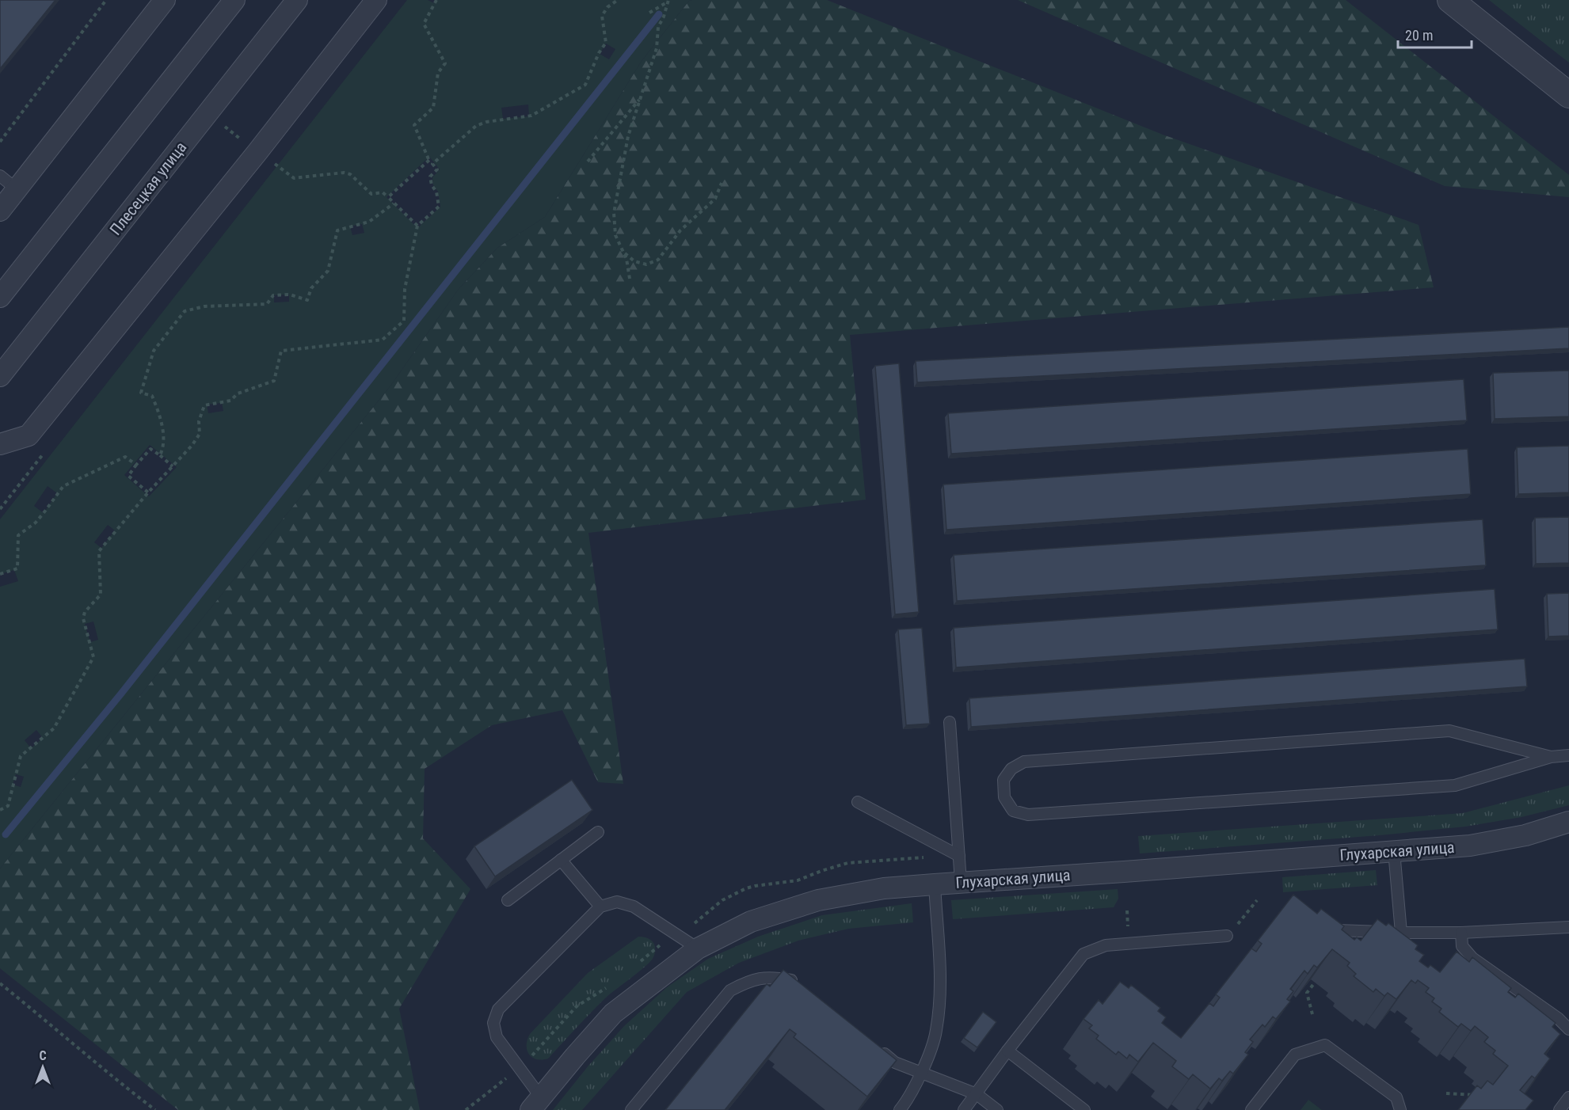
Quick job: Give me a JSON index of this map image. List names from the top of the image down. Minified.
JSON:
{"streets":{"street":["Плесецкая улица","Глухарская улица"]},"scale_bar":"20 m","north":"top"}
